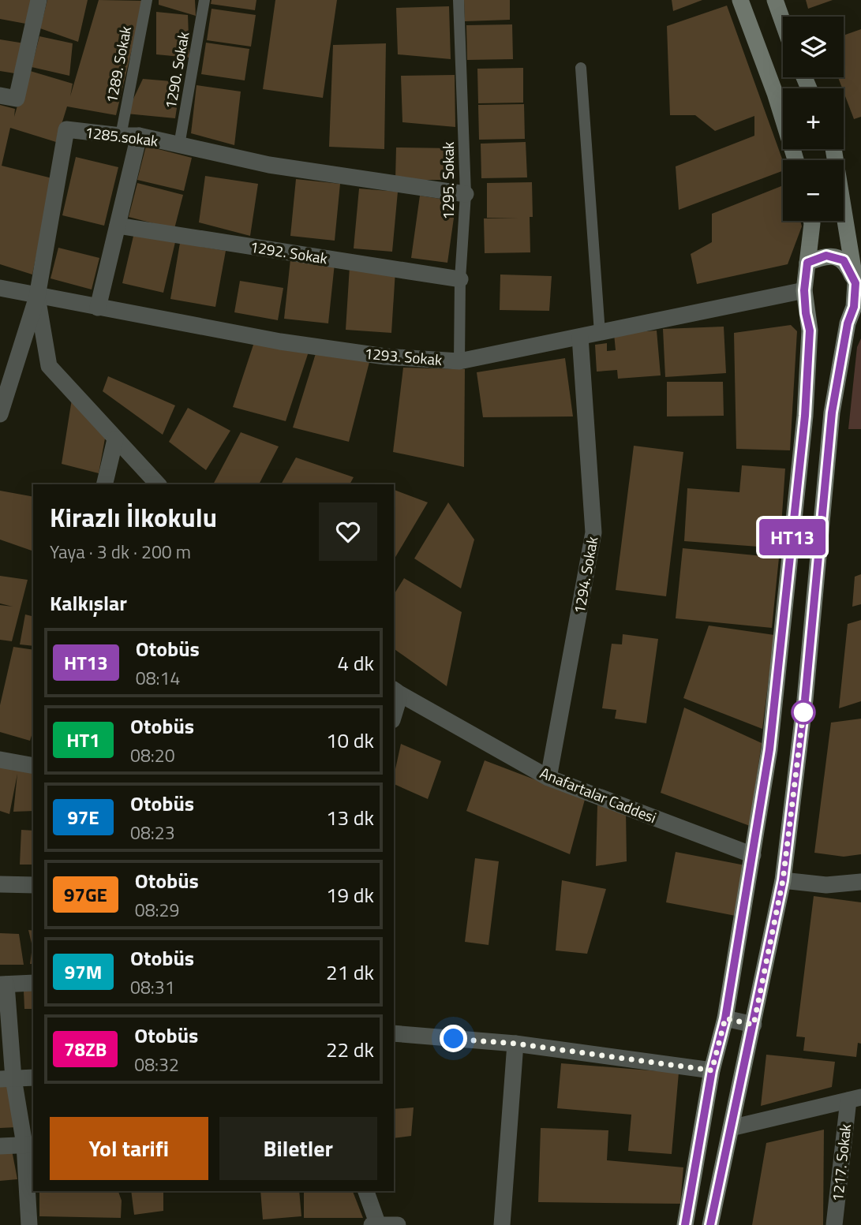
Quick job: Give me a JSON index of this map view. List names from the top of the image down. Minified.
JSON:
{"streets":{"street":["1285.sokak","1292. Sokak","1293. Sokak","1294. Sokak","Anafartalar Caddesi","1217. Sokak"],"lane":["1289. Sokak","1290. Sokak","1295. Sokak"]},"crossings":[["1289. Sokak","1285.sokak"],["1290. Sokak","1285.sokak"],["1285.sokak","1295. Sokak"],["1285.sokak","1293. Sokak"],["1295. Sokak","1292. Sokak"],["1295. Sokak","1293. Sokak"],["1293. Sokak","1294. Sokak"],["1294. Sokak","Anafartalar Caddesi"]],"lines":["bus line HT13"],"page":{"on_map":"HT13","map_buttons":["+","−"],"heading":[["Kirazlı İlkokulu","Yaya · 3 dk · 200 m"],"Kalkışlar"],"list":[{"mark":"HT13","name":"Otobüs","note":"08:14","value":"4 dk"},{"mark":"HT1","name":"Otobüs","note":"08:20","value":"10 dk"},{"mark":"97E","name":"Otobüs","note":"08:23","value":"13 dk"},{"mark":"97GE","name":"Otobüs","note":"08:29","value":"19 dk"},{"mark":"97M","name":"Otobüs","note":"08:31","value":"21 dk"},{"mark":"78ZB","name":"Otobüs","note":"08:32","value":"22 dk"}],"buttons":["Yol tarifi","Biletler"]}}
